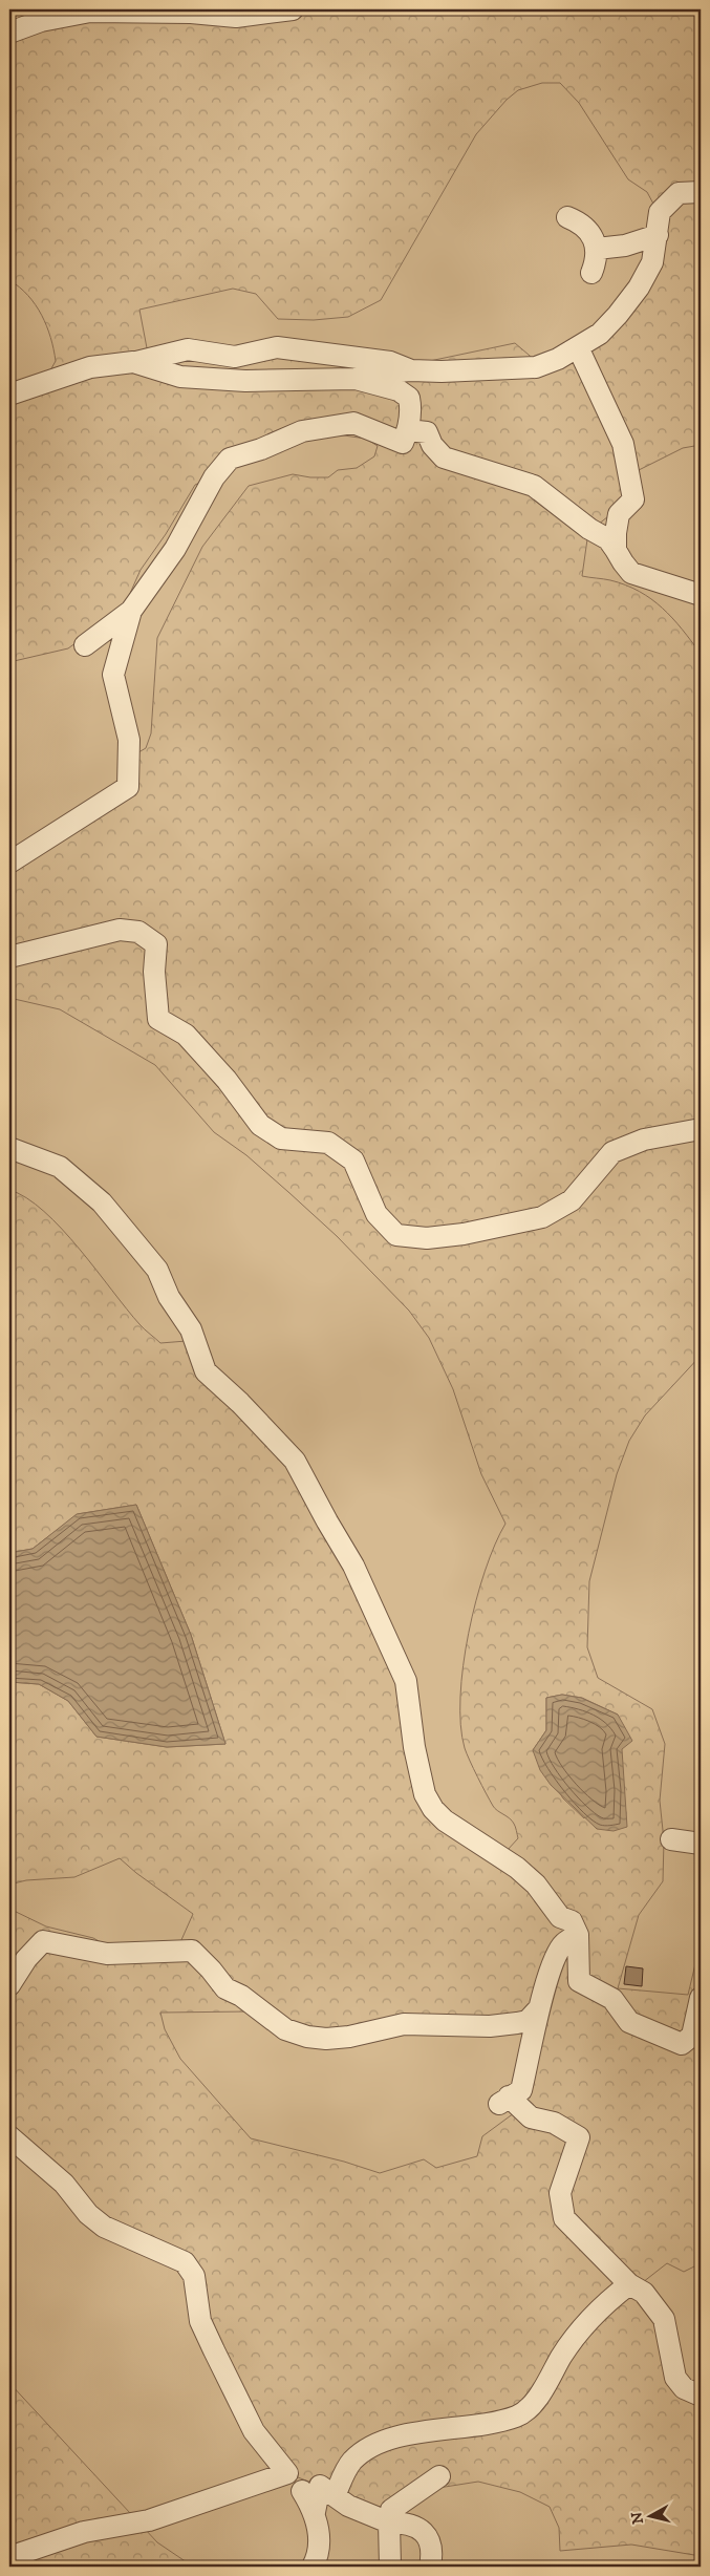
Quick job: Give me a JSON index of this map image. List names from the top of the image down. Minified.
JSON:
{"north":"left"}
